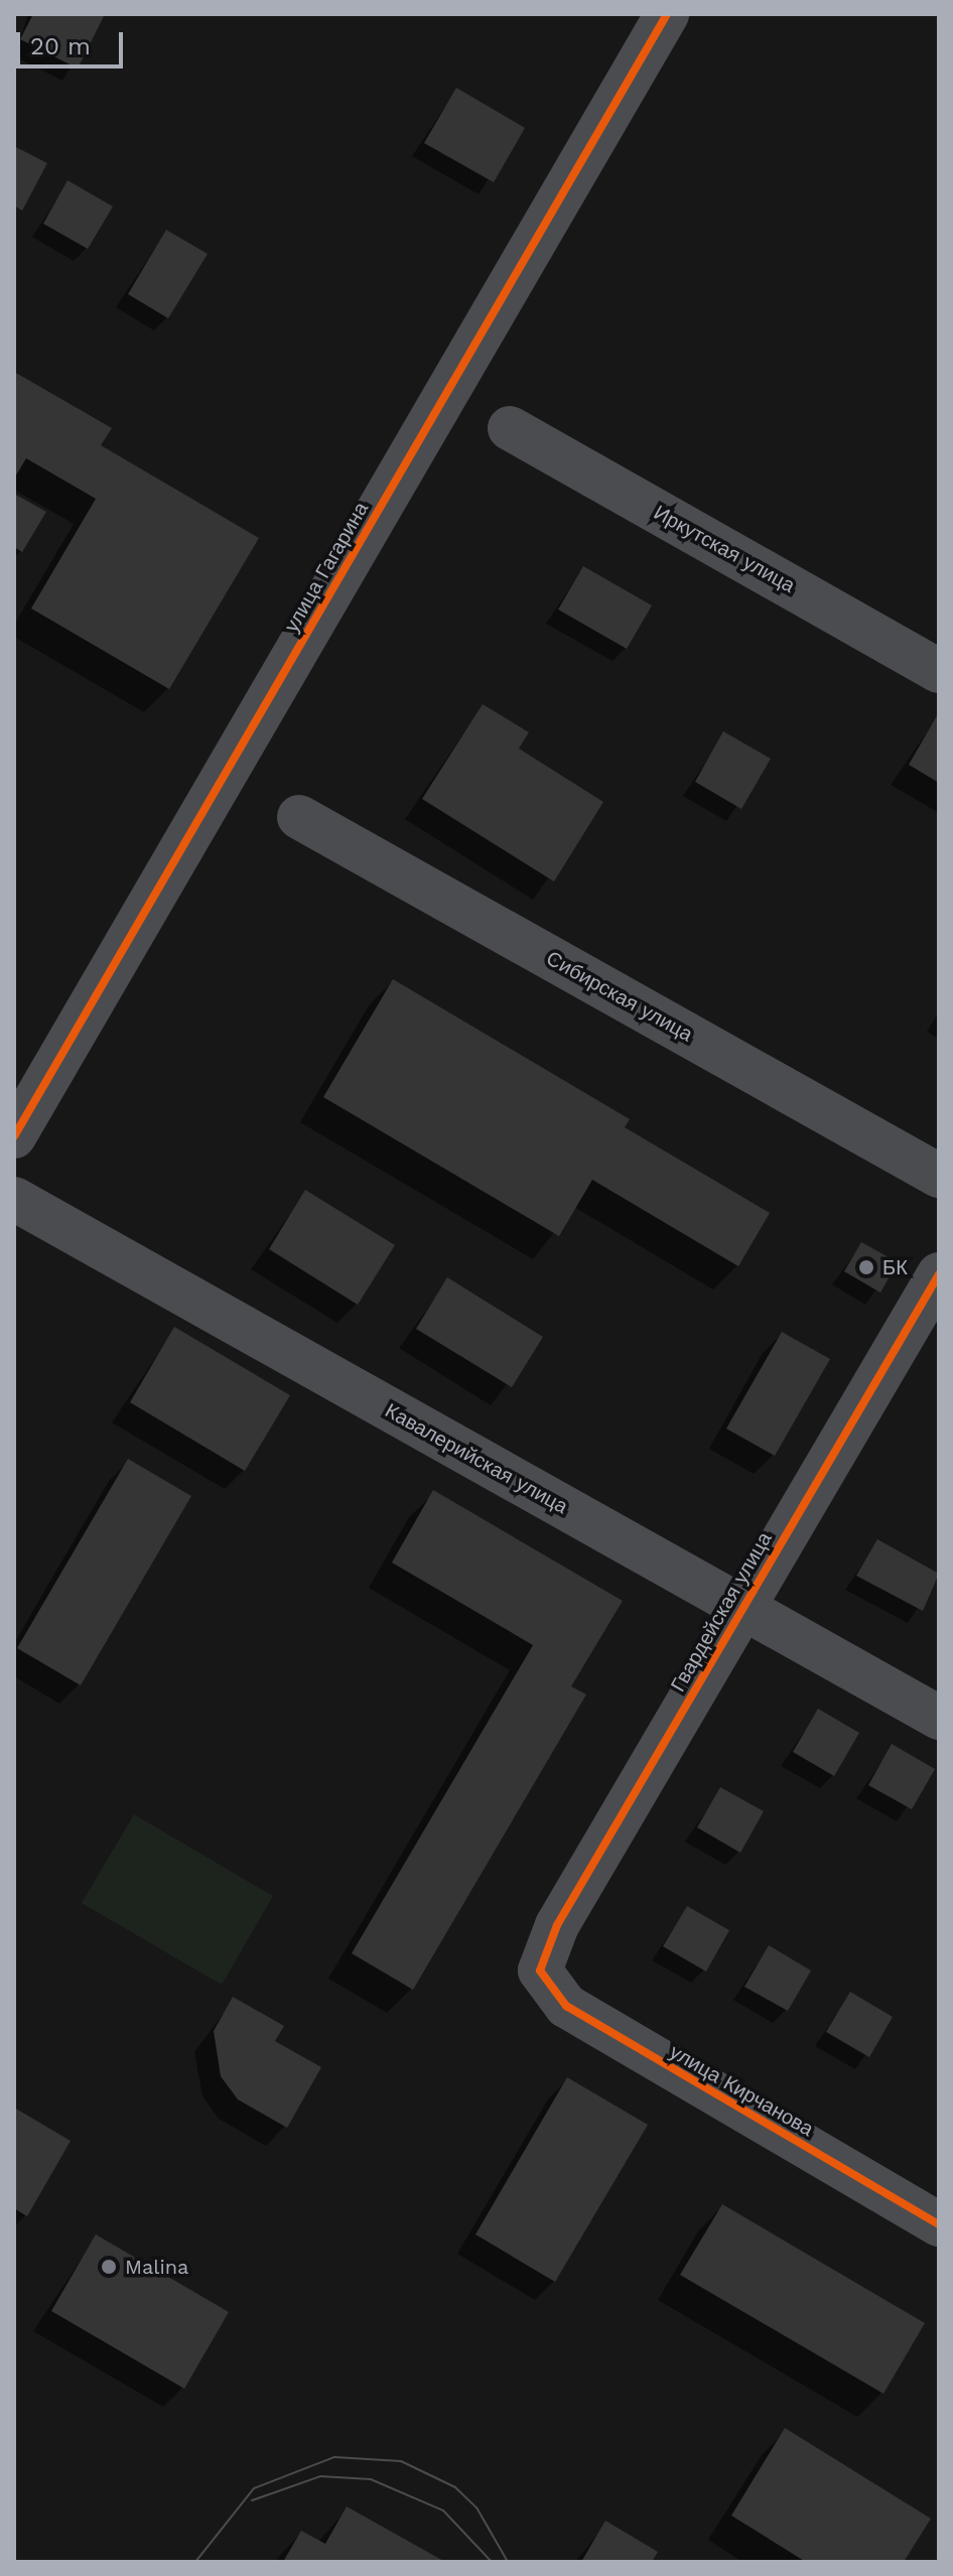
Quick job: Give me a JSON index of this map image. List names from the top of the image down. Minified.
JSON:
{"streets":{"street":["Иркутская улица","улица Гагарина","Сибирская улица","Кавалерийская улица","Гвардейская улица","улица Кирчанова"]},"crossings":[["Кавалерийская улица","Гвардейская улица"],["Гвардейская улица","улица Кирчанова"]],"places":["БК","Malina"],"scale_bar":"20 m"}
